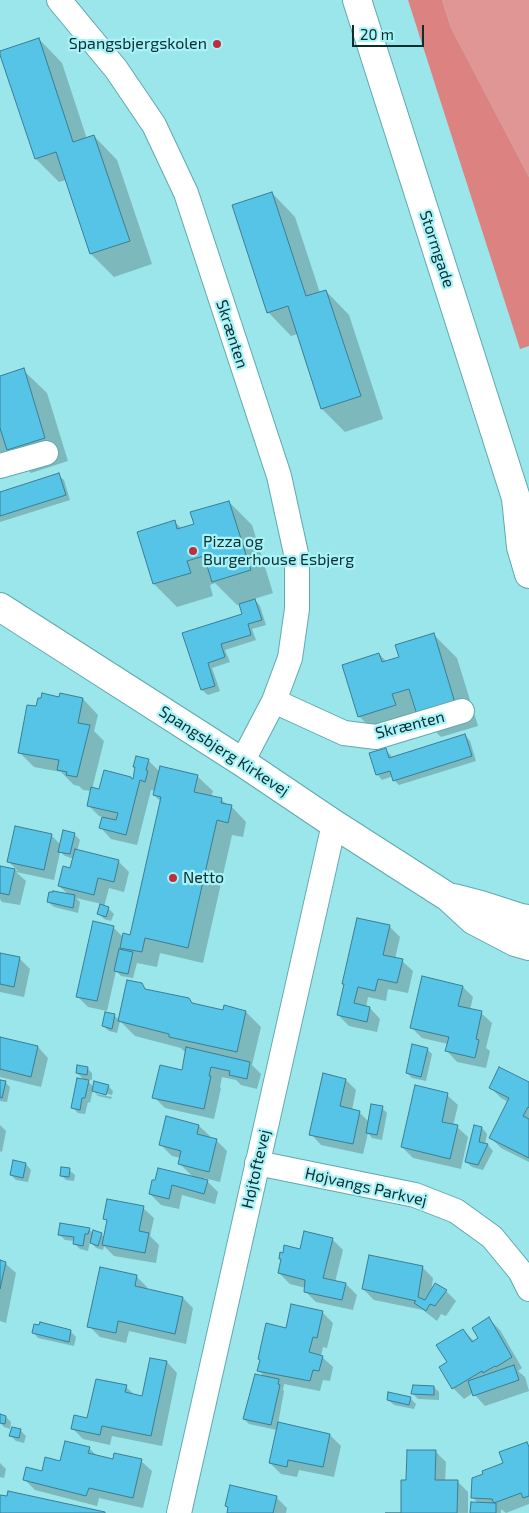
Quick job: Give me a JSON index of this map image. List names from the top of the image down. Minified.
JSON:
{"streets":{"street":["Stormgade","Skrænten","Spangsbjerg Kirkevej","Højtoftevej","Højvangs Parkvej"]},"crossings":[["Skrænten","Spangsbjerg Kirkevej"],["Spangsbjerg Kirkevej","Højtoftevej"],["Højtoftevej","Højvangs Parkvej"]],"places":["Spangsbjergskolen","Pizza og Burgerhouse Esbjerg","Netto"],"scale_bar":"20 m"}
